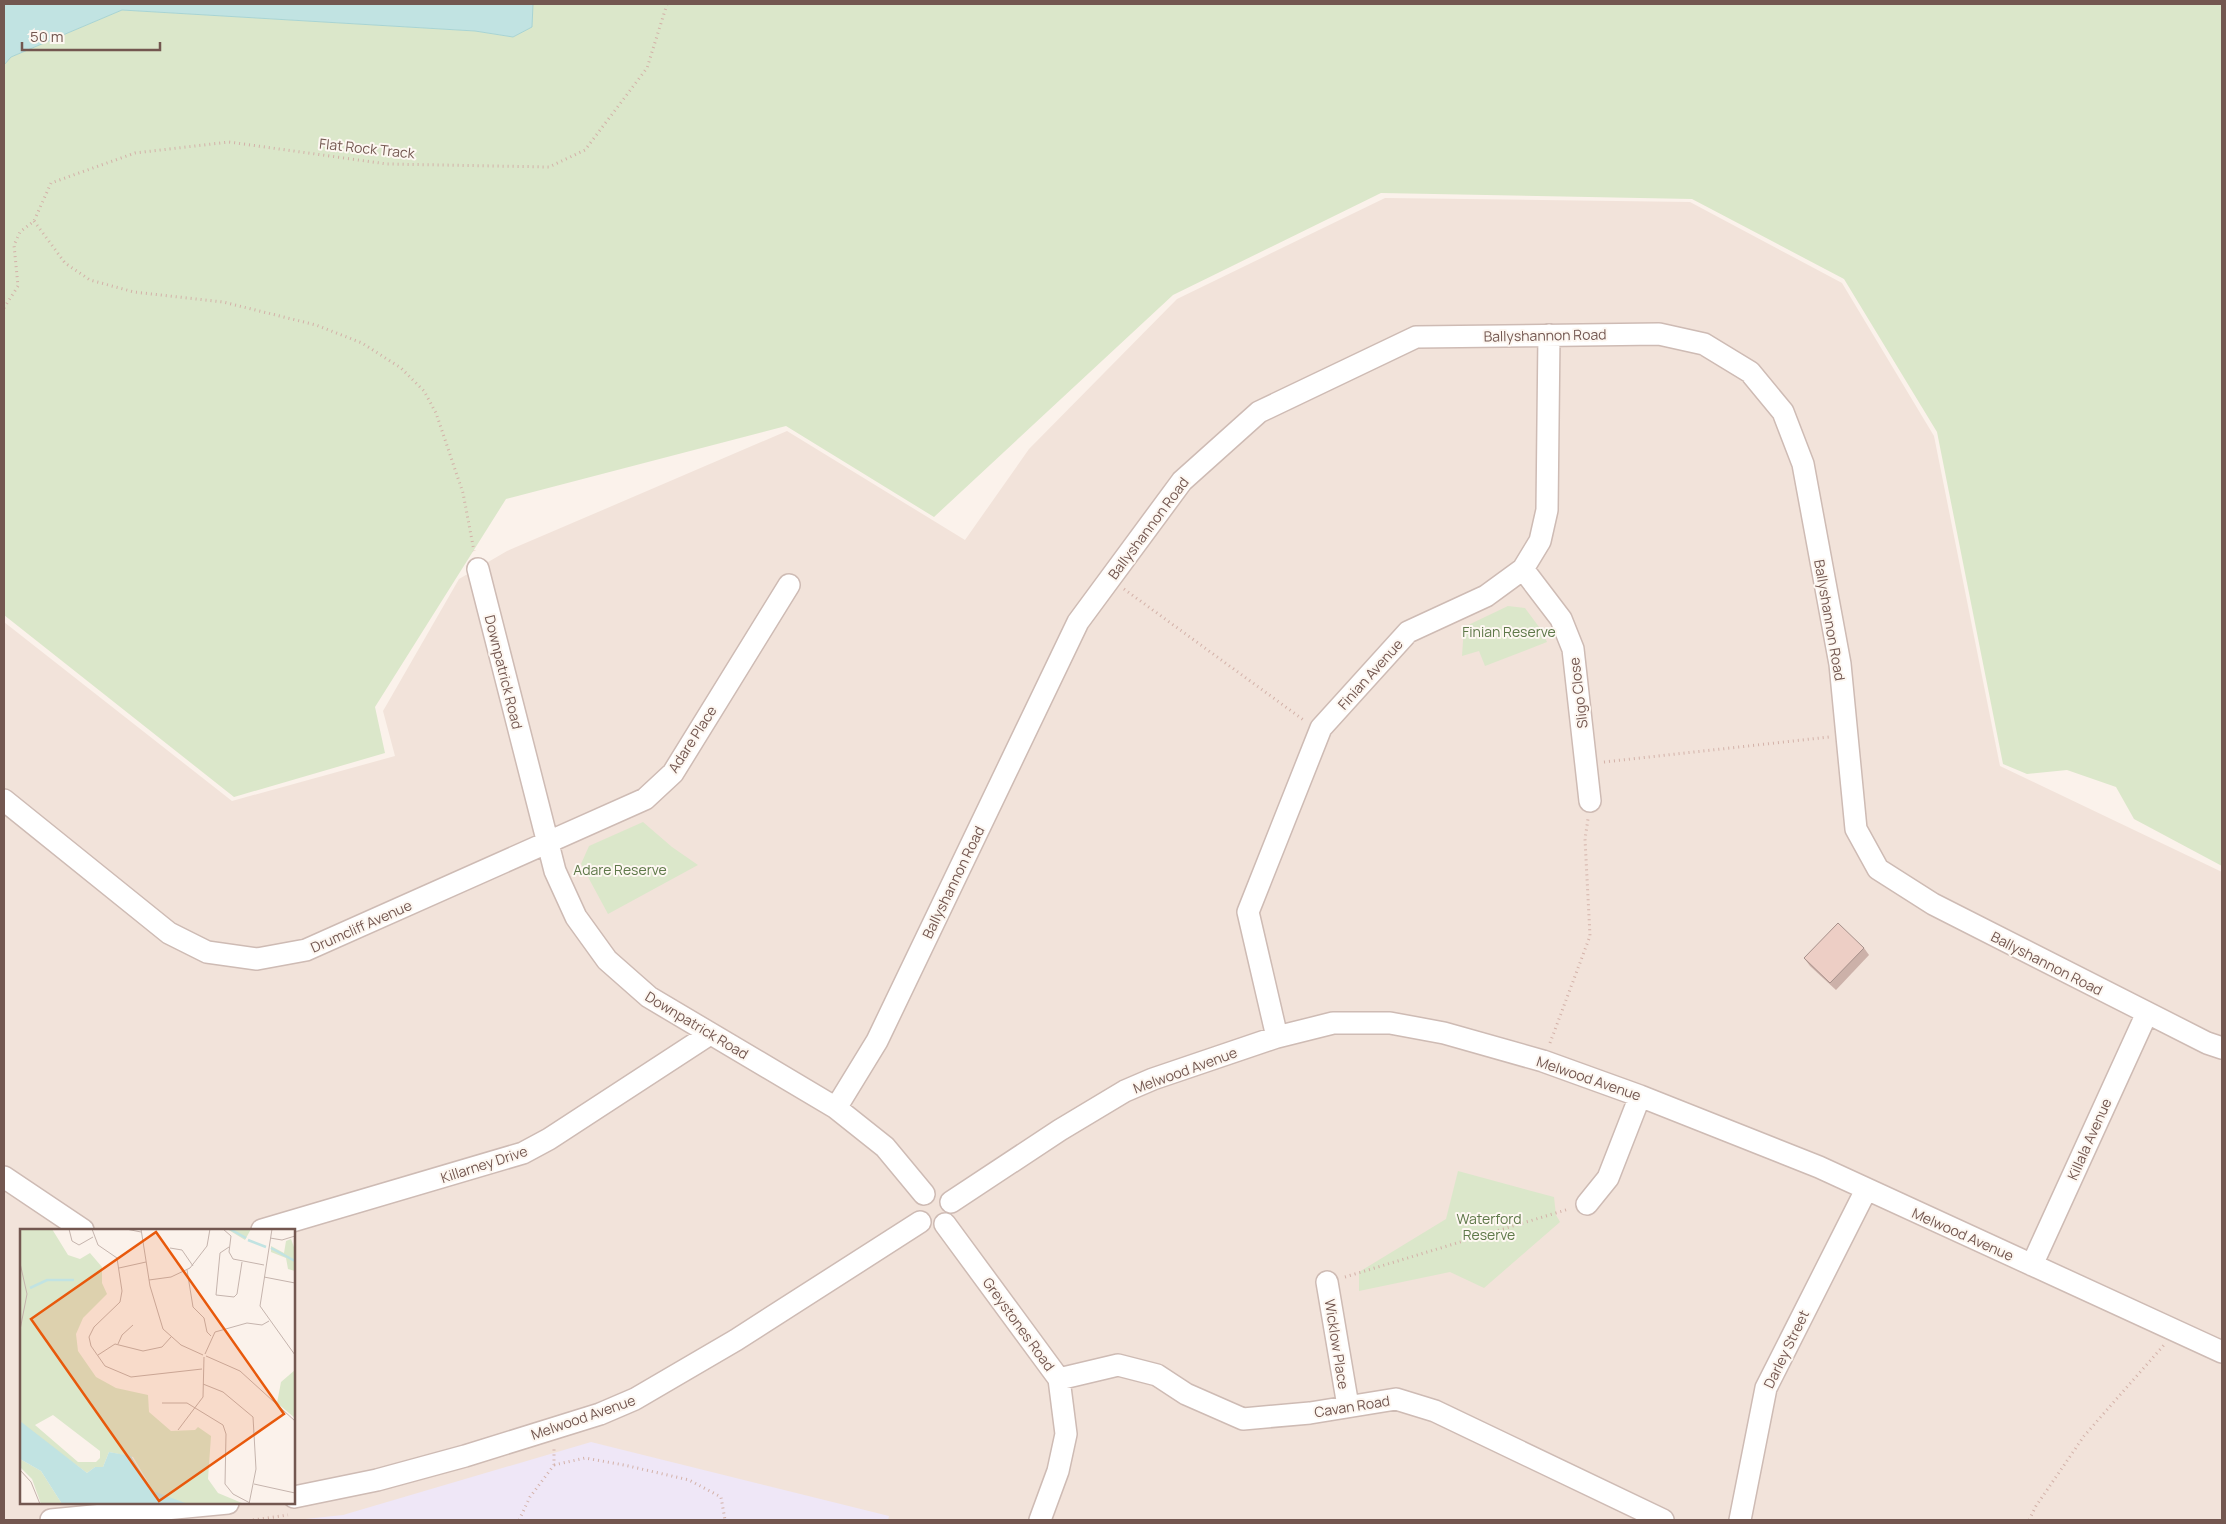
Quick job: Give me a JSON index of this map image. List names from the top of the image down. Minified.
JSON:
{"streets":{"street":["Ballyshannon Road","Downpatrick Road","Finian Avenue","Sligo Close","Adare Place","Drumcliff Avenue","Melwood Avenue","Killala Avenue","Killarney Drive","Greystones Road","Wicklow Place","Darley Street","Cavan Road"],"path":["Flat Rock Track"]},"crossings":[["Ballyshannon Road","Downpatrick Road"],["Ballyshannon Road","Finian Avenue"],["Ballyshannon Road","Killala Avenue"],["Downpatrick Road","Adare Place"],["Downpatrick Road","Drumcliff Avenue"],["Downpatrick Road","Melwood Avenue"],["Downpatrick Road","Killarney Drive"],["Downpatrick Road","Greystones Road"],["Finian Avenue","Sligo Close"],["Finian Avenue","Melwood Avenue"],["Adare Place","Drumcliff Avenue"],["Melwood Avenue","Killala Avenue"],["Melwood Avenue","Greystones Road"],["Melwood Avenue","Darley Street"],["Greystones Road","Cavan Road"],["Wicklow Place","Cavan Road"]],"parks":["Finian Reserve","Adare Reserve","Waterford Reserve"],"scale_bar":"50 m"}
